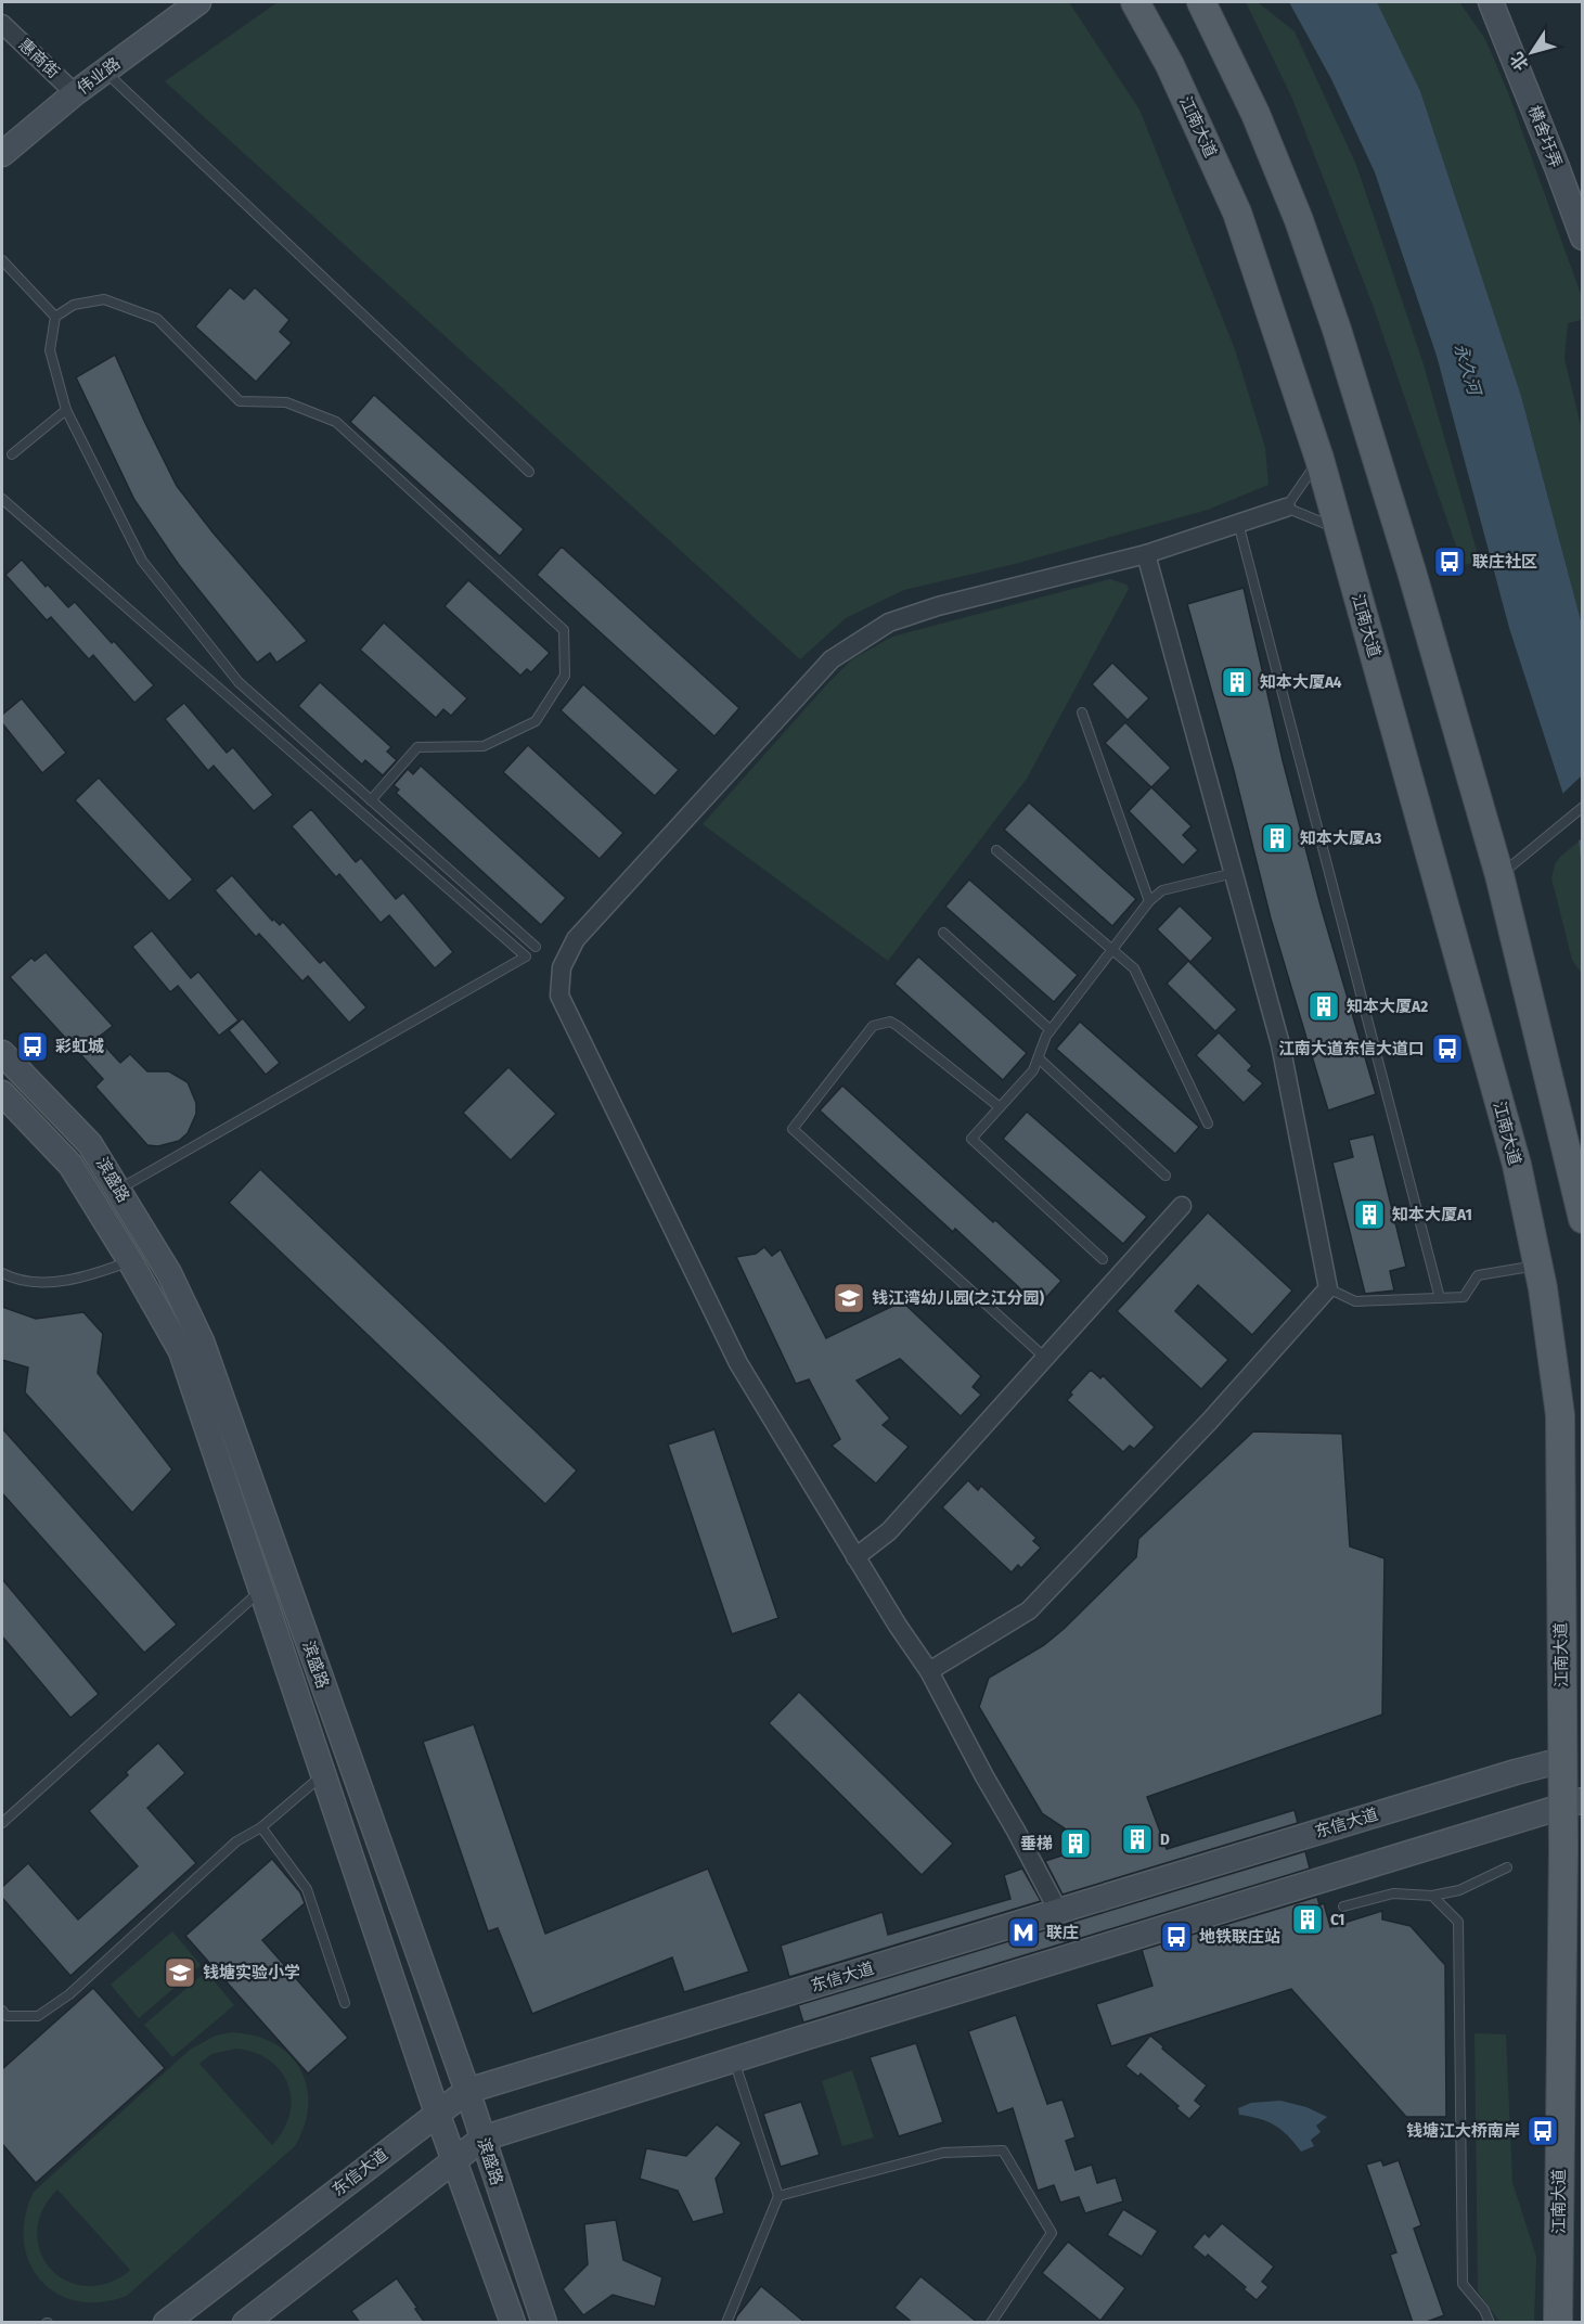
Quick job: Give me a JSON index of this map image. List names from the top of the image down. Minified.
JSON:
{"streets":{"main road":["伟业路","江南大道","横舍圩弄","滨盛路","东信大道"],"street":["惠商街"]},"crossings":[["惠商街","伟业路"],["江南大道","东信大道"],["滨盛路","东信大道"]],"water":["永久河"],"places":{"bus stop":["联庄社区","彩虹城","江南大道东信大道口","地铁联庄站","钱塘江大桥南岸"],"building":["知本大厦A4","知本大厦A3","知本大厦A2","知本大厦A1","D","垂梯","C1"],"school or university":["钱江湾幼儿园(之江分园)","钱塘实验小学"],"metro station":["联庄"]},"north":"bottom left"}
